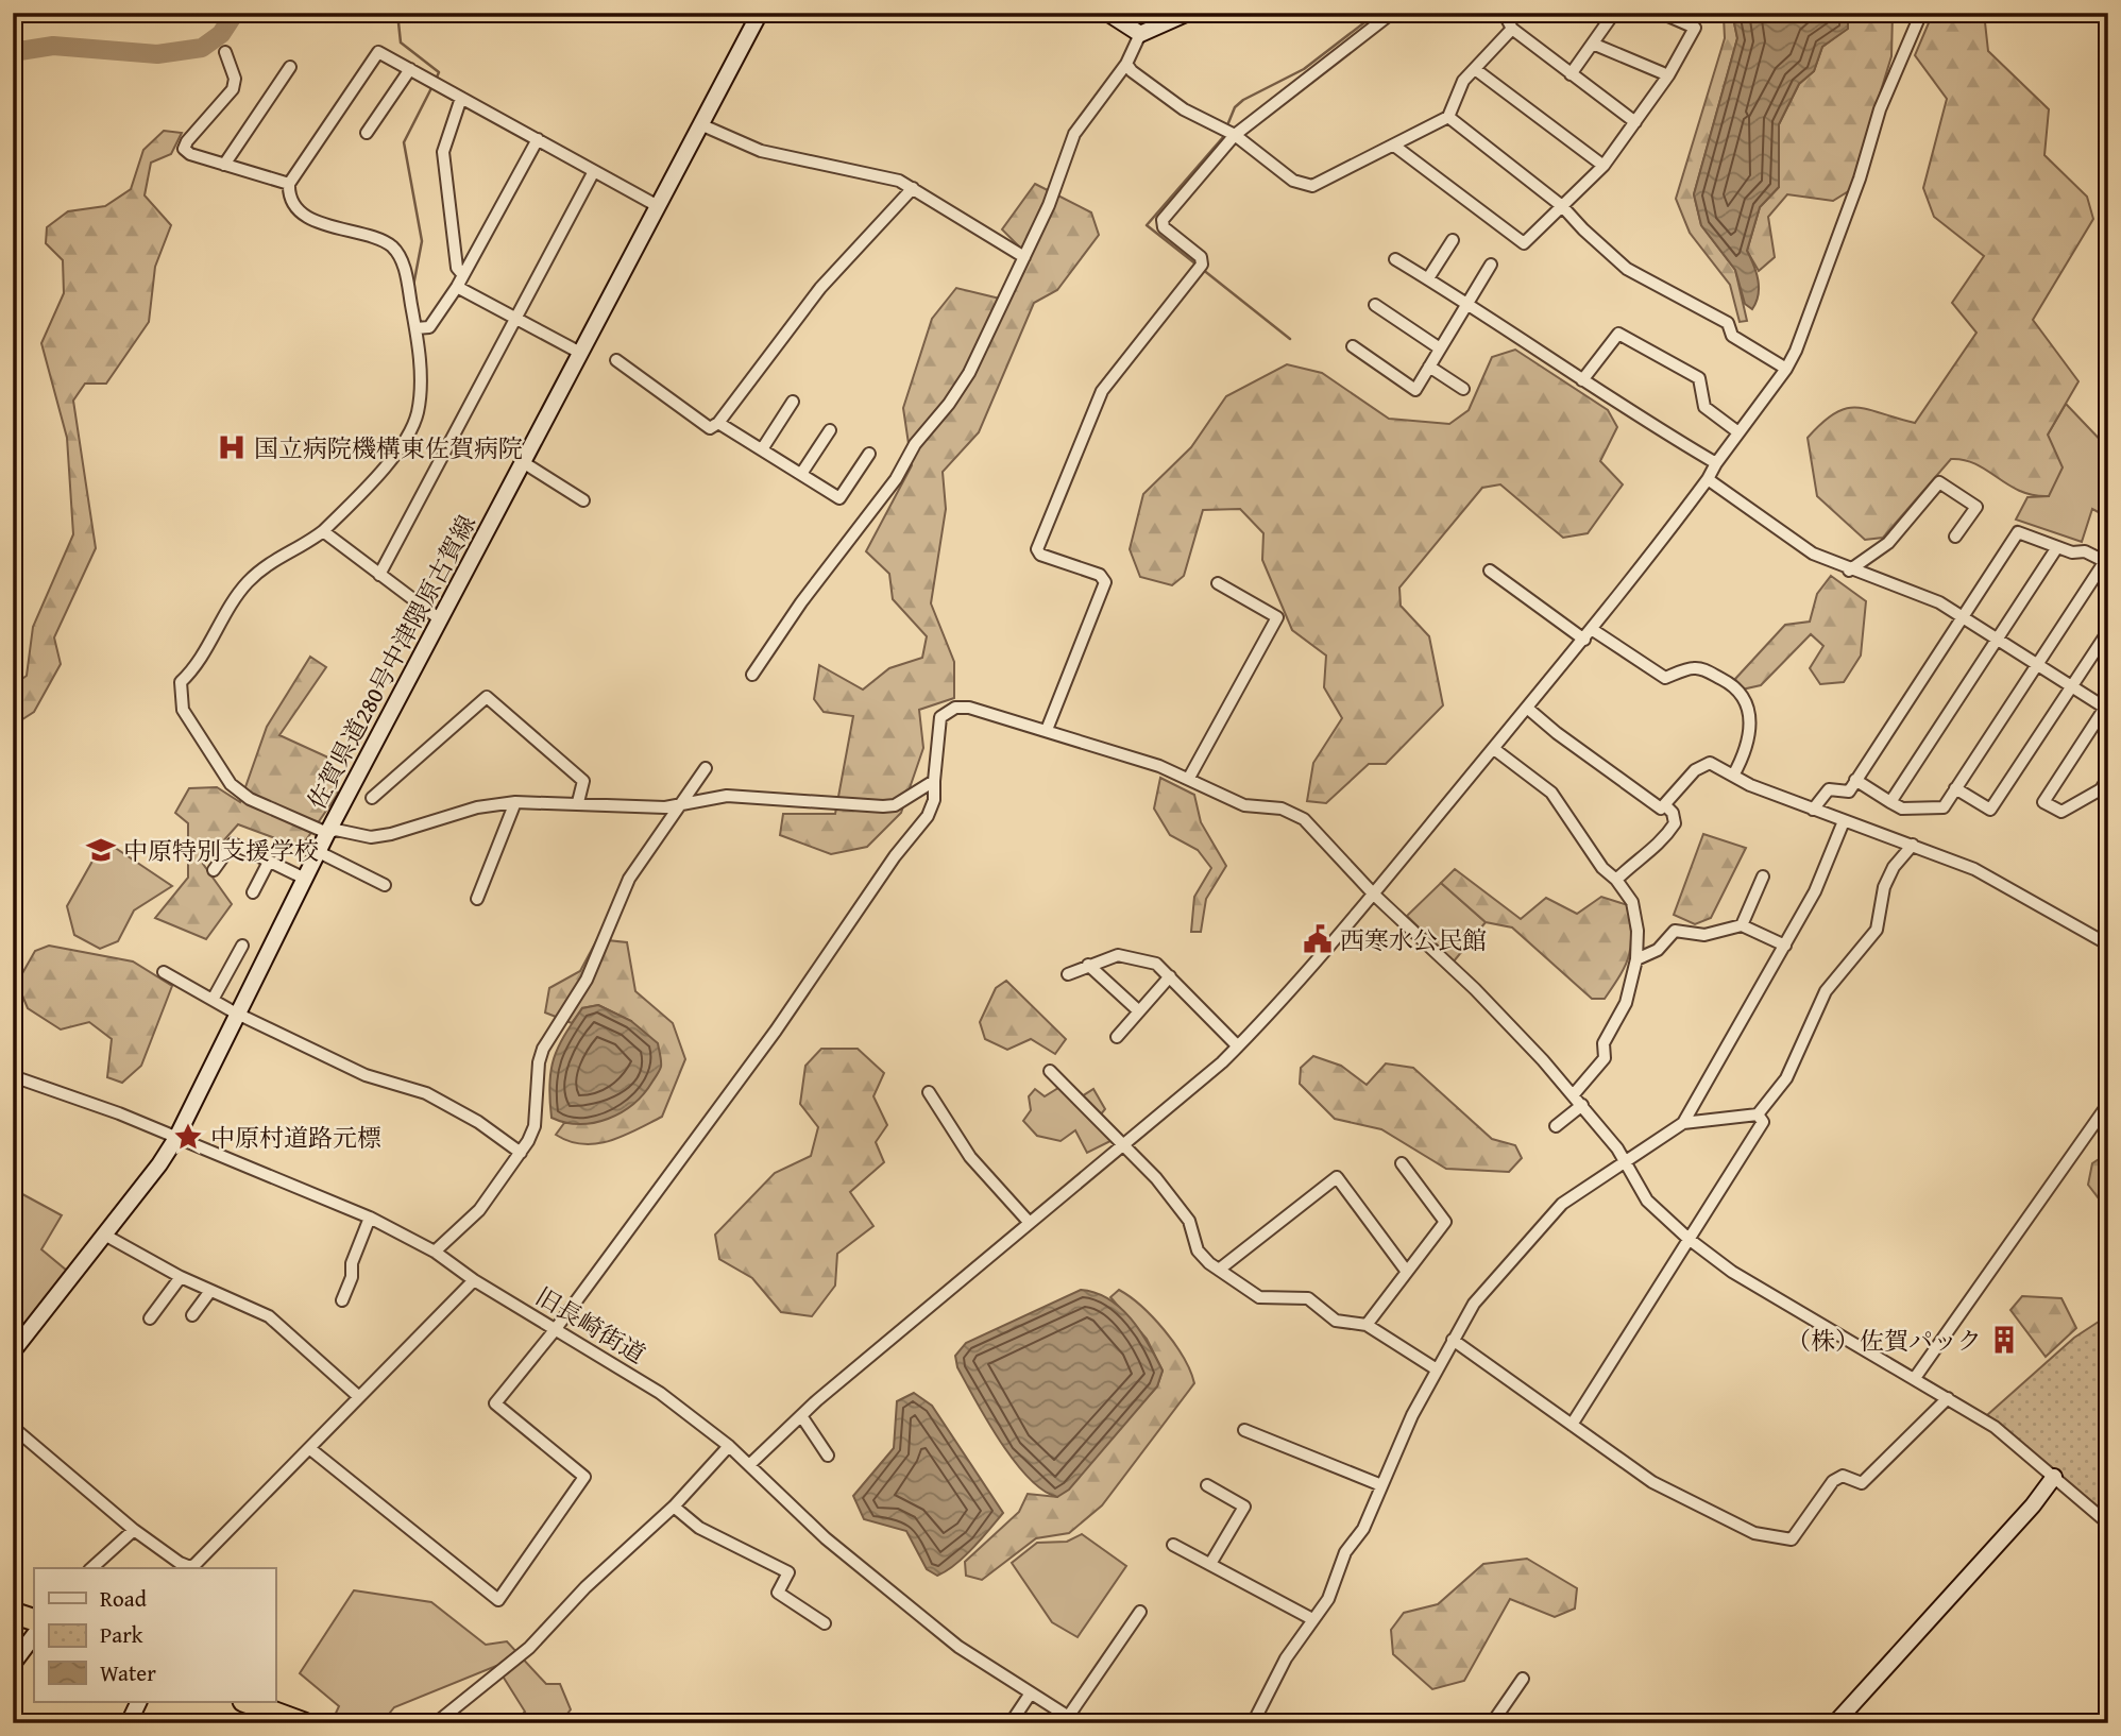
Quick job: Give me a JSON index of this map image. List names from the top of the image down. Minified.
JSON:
{"streets":{"main road":["佐賀県道280号中津隈原古賀線"],"street":["旧長崎街道"]},"crossings":[["佐賀県道280号中津隈原古賀線","旧長崎街道"]],"places":{"hospital":["国立病院機構東佐賀病院"],"school or university":["中原特別支援学校"],"public building":["西寒水公民館"],"place":["中原村道路元標"],"building":["（株）佐賀パック"]},"legend":["Road","Park","Water"]}
